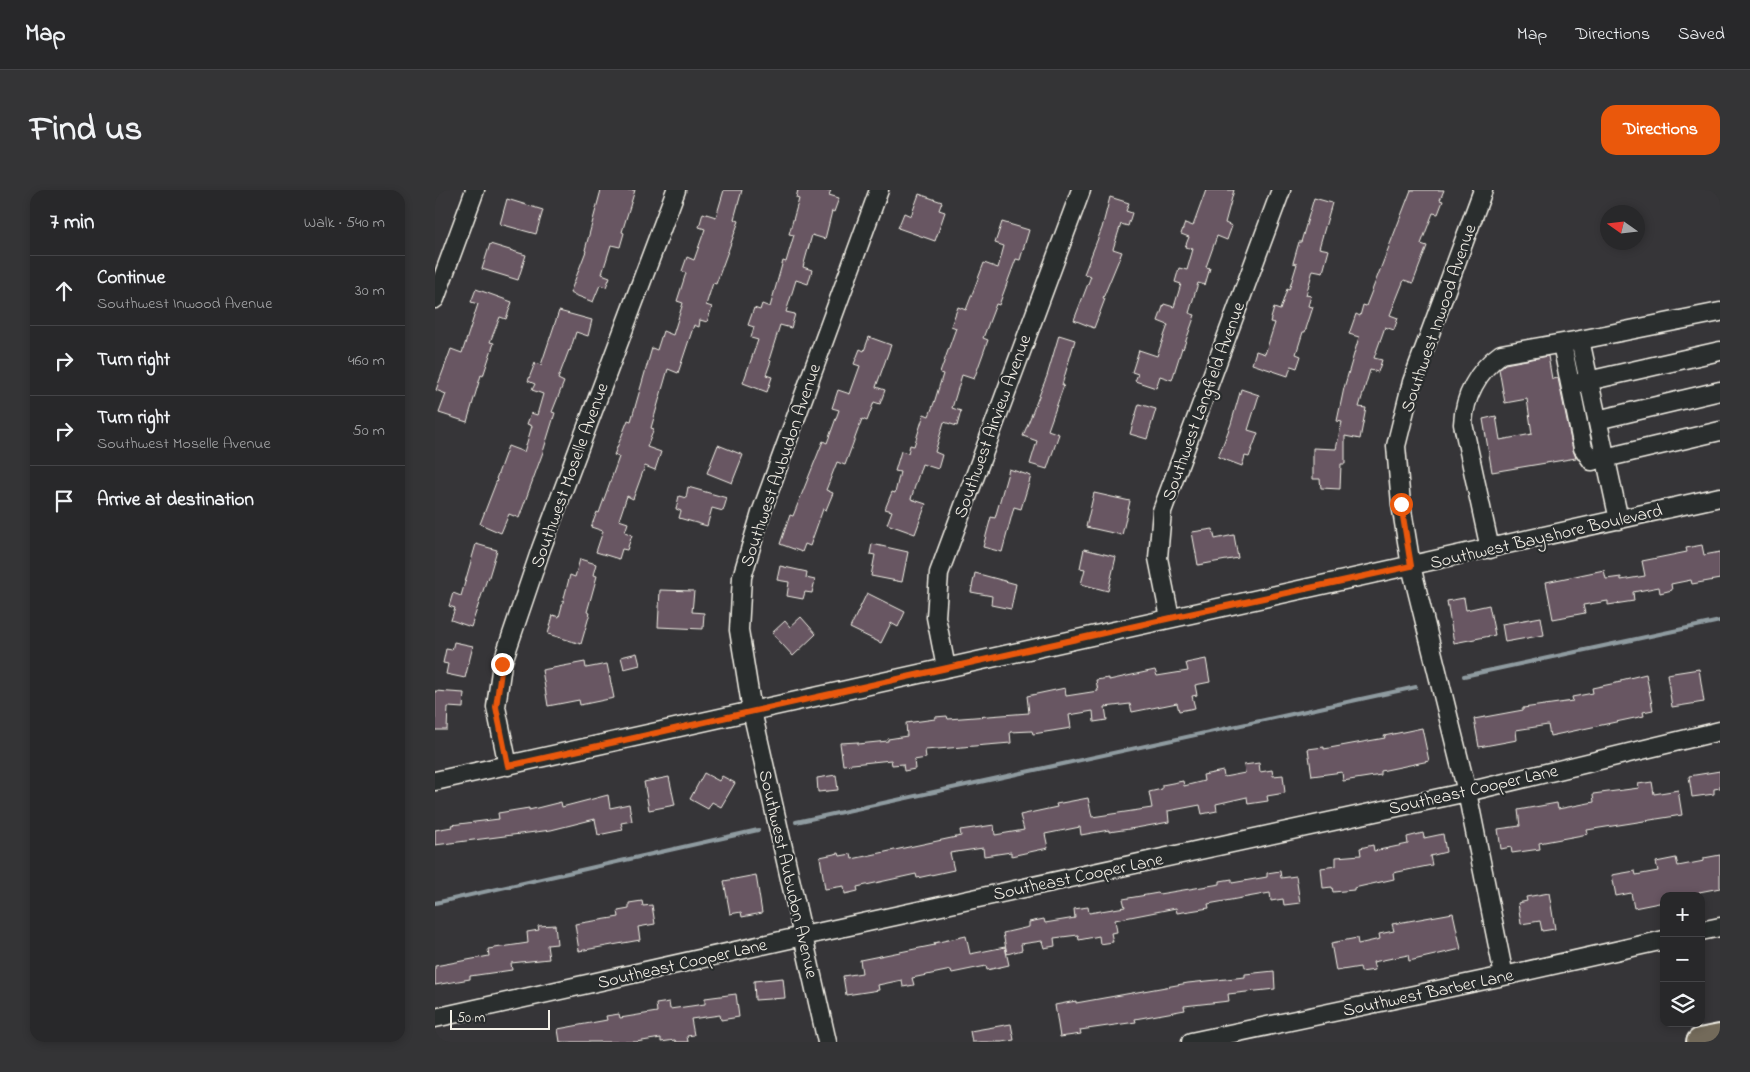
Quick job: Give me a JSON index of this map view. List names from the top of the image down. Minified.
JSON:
{"streets":{"street":["Southwest Inwood Avenue","Southwest Langfield Avenue","Southwest Airview Avenue","Southwest Aubudon Avenue","Southwest Moselle Avenue","Southwest Bayshore Boulevard","Southeast Cooper Lane","Southwest Barber Lane"]},"crossings":[["Southwest Inwood Avenue","Southwest Bayshore Boulevard"],["Southwest Inwood Avenue","Southeast Cooper Lane"],["Southwest Inwood Avenue","Southwest Barber Lane"],["Southwest Langfield Avenue","Southwest Bayshore Boulevard"],["Southwest Airview Avenue","Southwest Bayshore Boulevard"],["Southwest Aubudon Avenue","Southwest Bayshore Boulevard"],["Southwest Aubudon Avenue","Southeast Cooper Lane"],["Southwest Moselle Avenue","Southwest Bayshore Boulevard"]],"scale_bar":"50 m","north":"left","page":{"header":"Map","nav":["Map","Directions","Saved"],"title":"Find us","buttons":"Directions","heading":["7 min","Walk · 540 m"],"list":[["Continue","Southwest Inwood Avenue","30 m"],["Turn right","460 m"],["Turn right","Southwest Moselle Avenue","50 m"],"Arrive at destination"],"map_buttons":["+","−"],"scale":"50 m"}}
